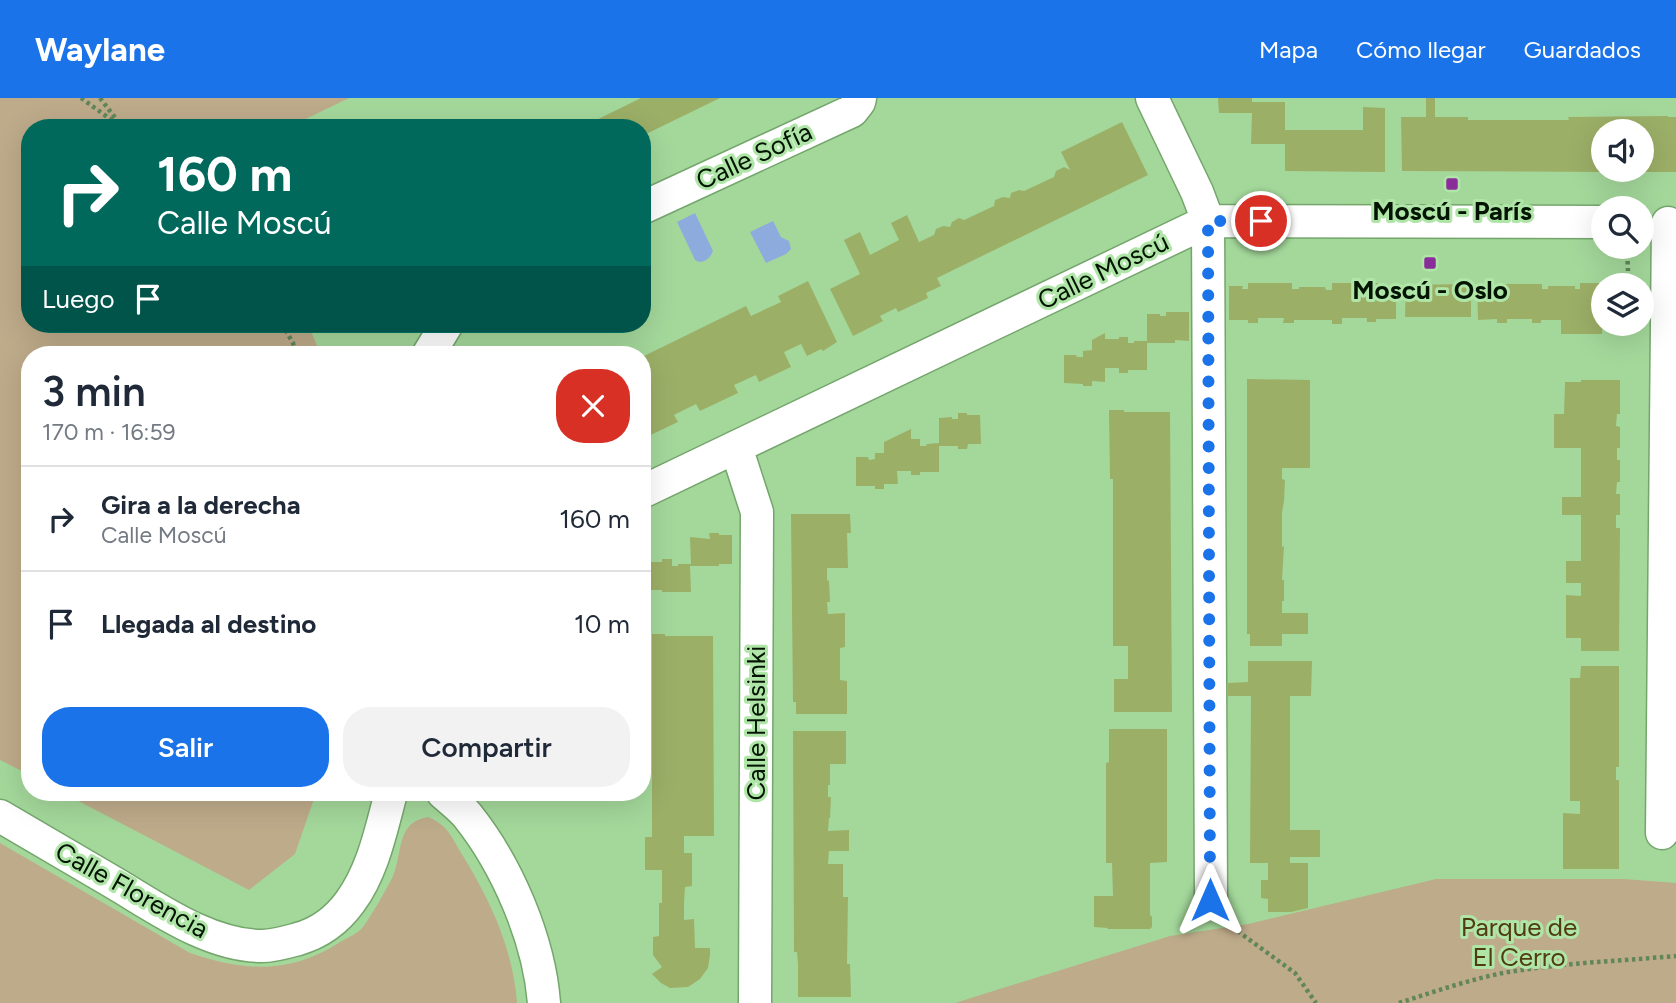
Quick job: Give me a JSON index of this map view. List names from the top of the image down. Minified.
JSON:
{"streets":{"street":["Calle Sofía","Calle Moscú","Calle Helsinki","Calle Florencia"]},"crossings":[["Calle Moscú","Calle Helsinki"]],"parks":["Parque de El Cerro"],"places":{"transit":["Moscú - París","Moscú - Oslo"]},"page":{"header":"Waylane","nav":["Mapa","Cómo llegar","Guardados"],"turn":["160 m","Calle Moscú"],"then":"Luego","heading":["3 min","170 m · 16:59"],"list":[{"name":"Gira a la derecha","note":"Calle Moscú","value":"160 m"},{"name":"Llegada al destino","value":"10 m"}],"buttons":["Salir","Compartir"]}}
